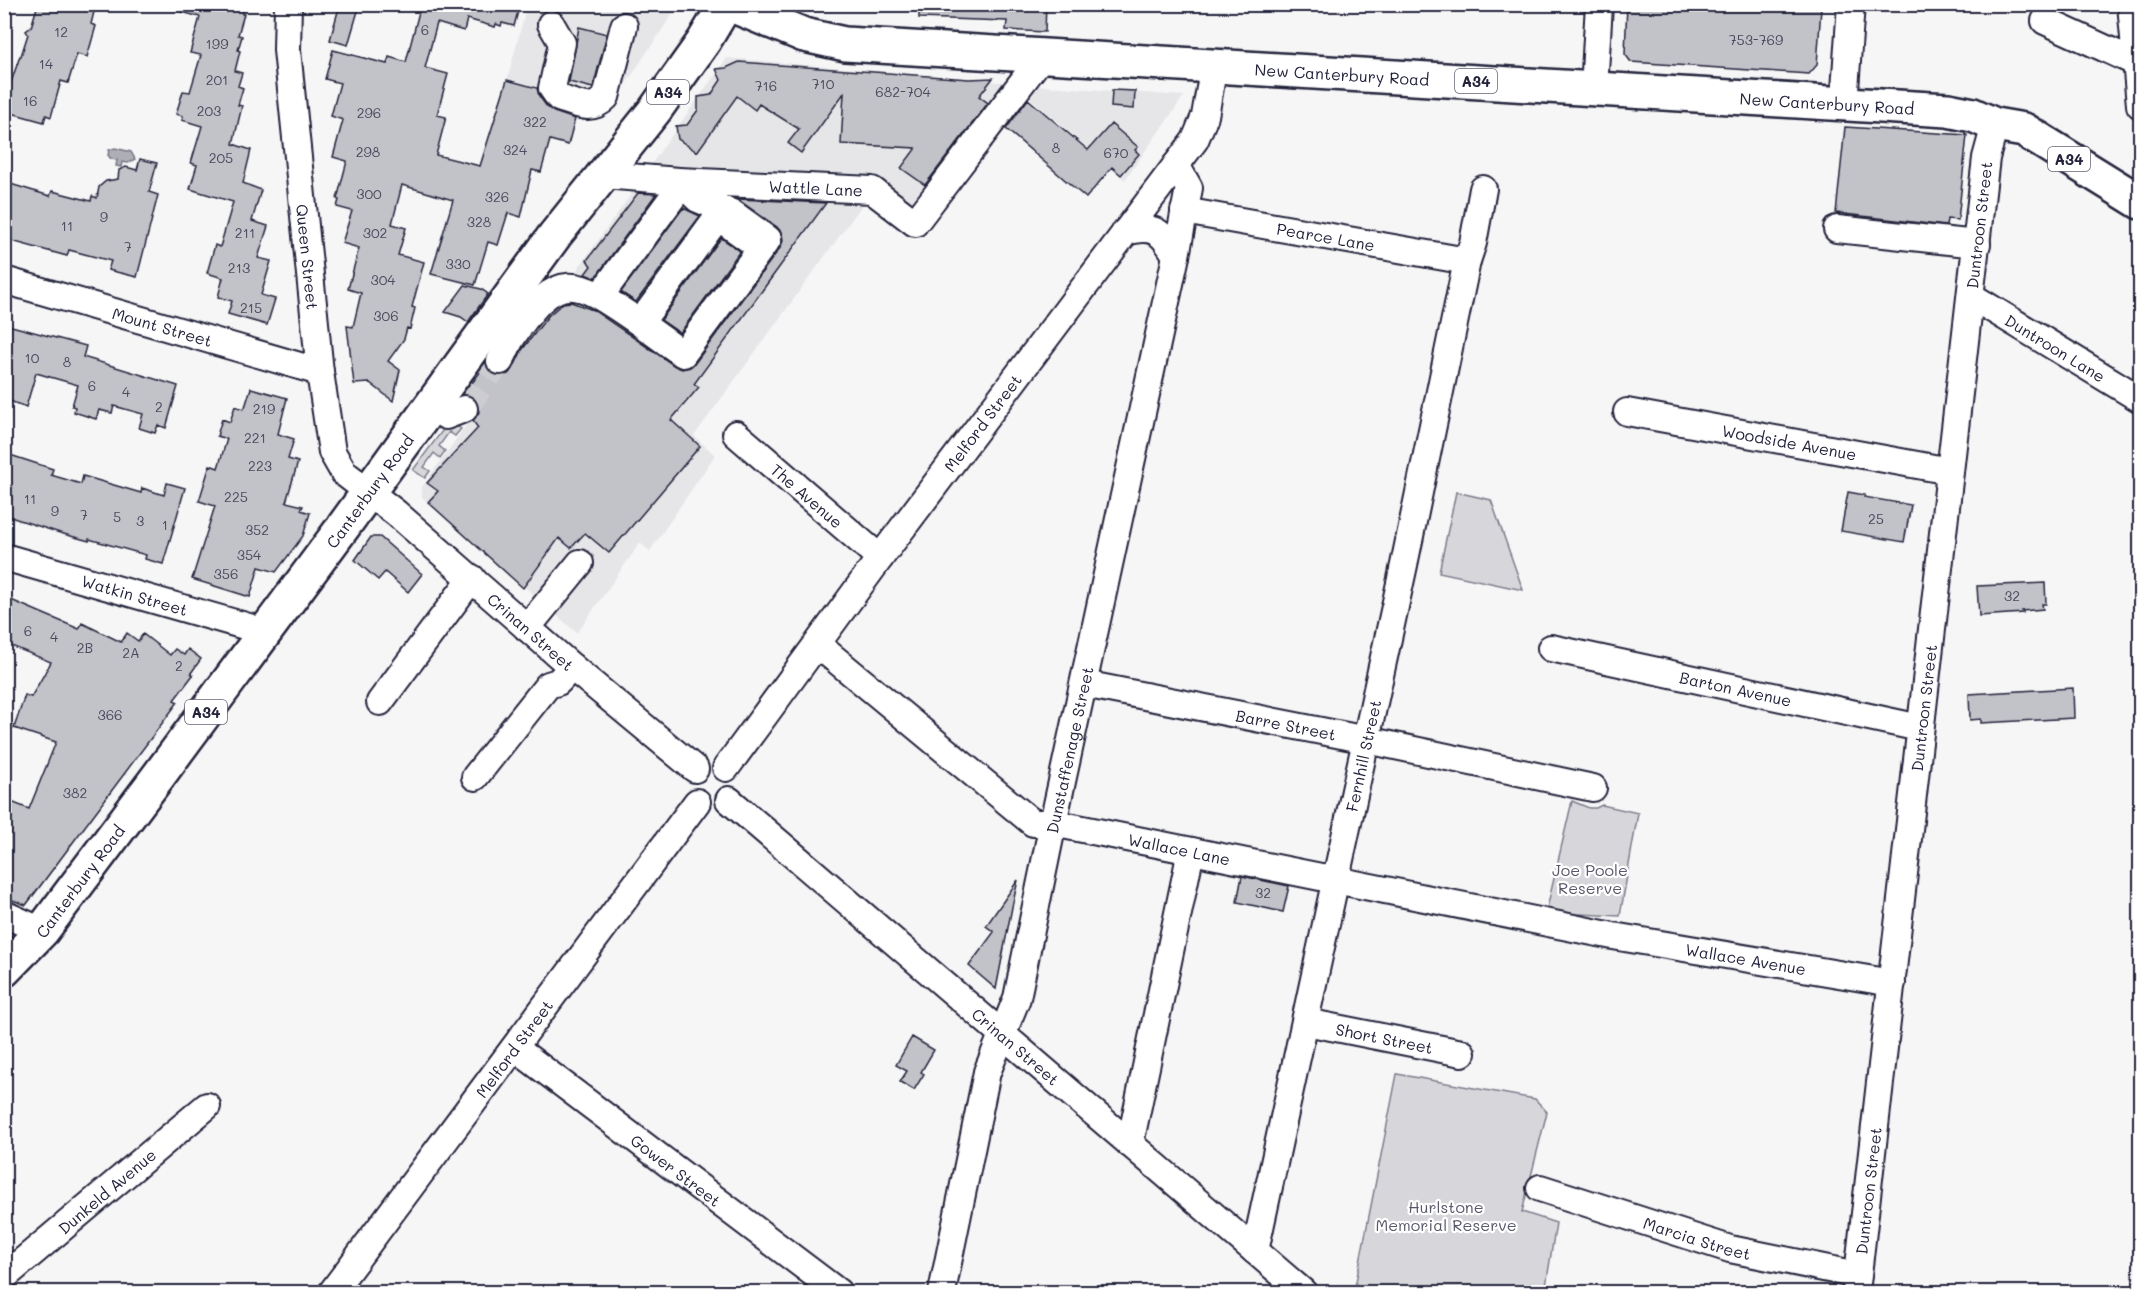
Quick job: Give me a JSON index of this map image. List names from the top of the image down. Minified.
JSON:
{"streets":{"highway":["New Canterbury Road","A34","Canterbury Road"],"street":["Wattle Lane","Duntroon Street","Pearce Lane","Queen Street","Mount Street","Duntroon Lane","Melford Street","Woodside Avenue","The Avenue","Watkin Street","Crinan Street","Barton Avenue","Barre Street","Dunstaffenage Street","Fernhill Street","Wallace Lane","Wallace Avenue","Short Street","Gower Street","Dunkeld Avenue","Marcia Street"]},"crossings":[["New Canterbury Road","Wattle Lane"],["New Canterbury Road","Duntroon Street"],["New Canterbury Road","Melford Street"],["New Canterbury Road","Canterbury Road"],["Wattle Lane","Canterbury Road"],["Duntroon Street","Duntroon Lane"],["Duntroon Street","Woodside Avenue"],["Duntroon Street","Barton Avenue"],["Duntroon Street","Wallace Avenue"],["Duntroon Street","Marcia Street"],["Pearce Lane","Dunstaffenage Street"],["Pearce Lane","Fernhill Street"],["Queen Street","Mount Street"],["Queen Street","Canterbury Road"],["Queen Street","Crinan Street"],["Melford Street","The Avenue"],["Melford Street","Crinan Street"],["Melford Street","Dunstaffenage Street"],["Melford Street","Wallace Lane"],["Melford Street","Gower Street"],["Canterbury Road","Watkin Street"],["Canterbury Road","Crinan Street"],["Crinan Street","Dunstaffenage Street"],["Crinan Street","Fernhill Street"],["Barre Street","Dunstaffenage Street"],["Barre Street","Fernhill Street"],["Dunstaffenage Street","Wallace Lane"],["Fernhill Street","Wallace Lane"],["Fernhill Street","Short Street"],["Wallace Lane","Wallace Avenue"]],"parks":["Joe Poole Reserve","Hurlstone Memorial Reserve"],"house_numbers":["6","12","753-769","199","14","201","710","716","682-704","16","203","296","322","8","324","298","670","205","300","326","9","328","11","211","302","7","330","213","304","215","306","10","8","6","4","2","219","221","223","225","11","9","7","5","25","3","1","352","354","356","32","6","4","2B","2A","2","366","382","32"]}
